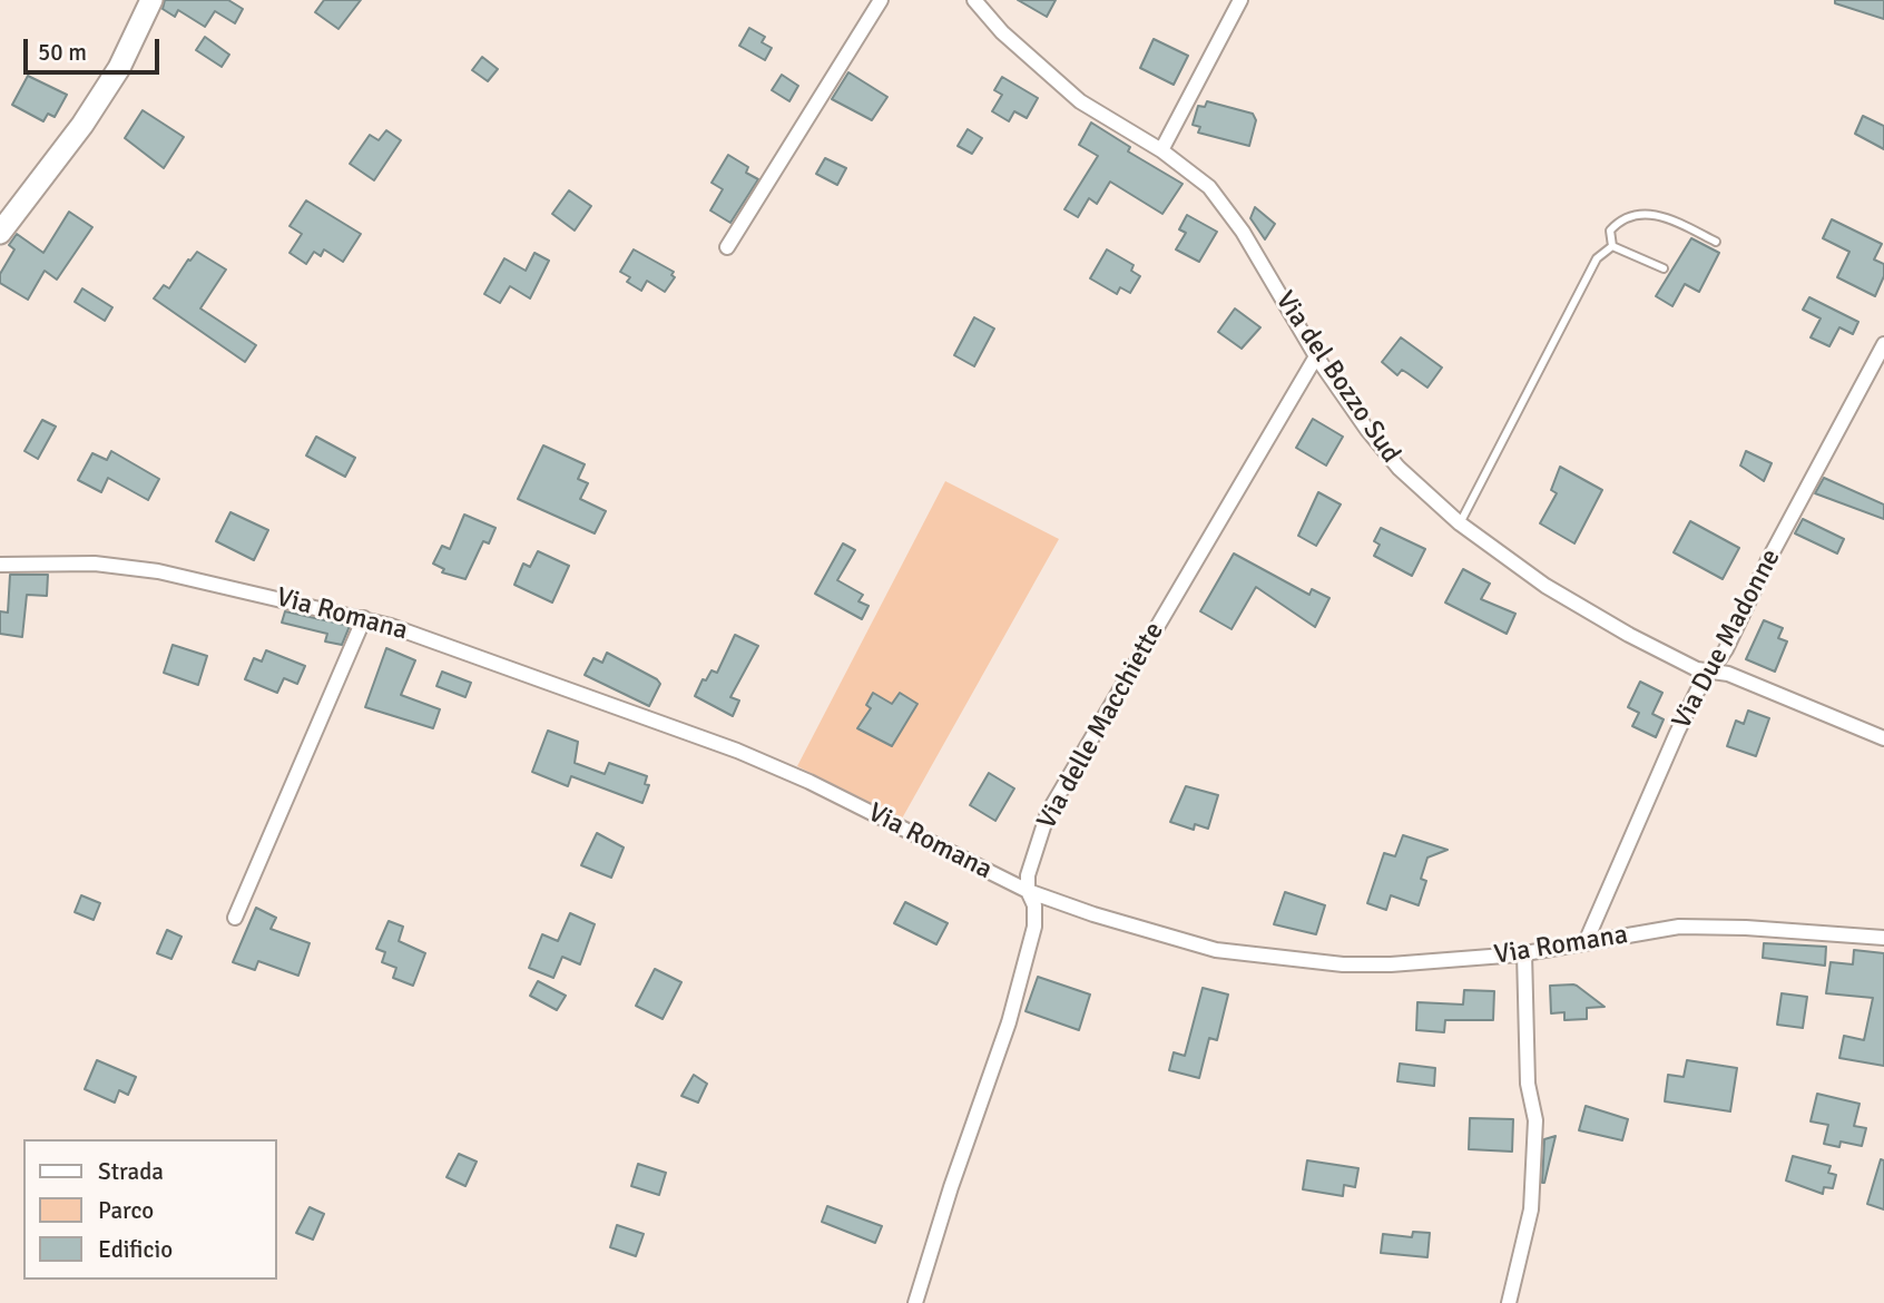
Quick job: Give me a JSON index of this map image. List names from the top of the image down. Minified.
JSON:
{"streets":{"street":["Via del Bozzo Sud","Via Romana","Via Due Madonne","Via delle Macchiette"]},"crossings":[["Via del Bozzo Sud","Via Due Madonne"],["Via del Bozzo Sud","Via delle Macchiette"],["Via Romana","Via Due Madonne"],["Via Romana","Via delle Macchiette"]],"legend":["Strada","Parco","Edificio"],"scale_bar":"50 m"}
